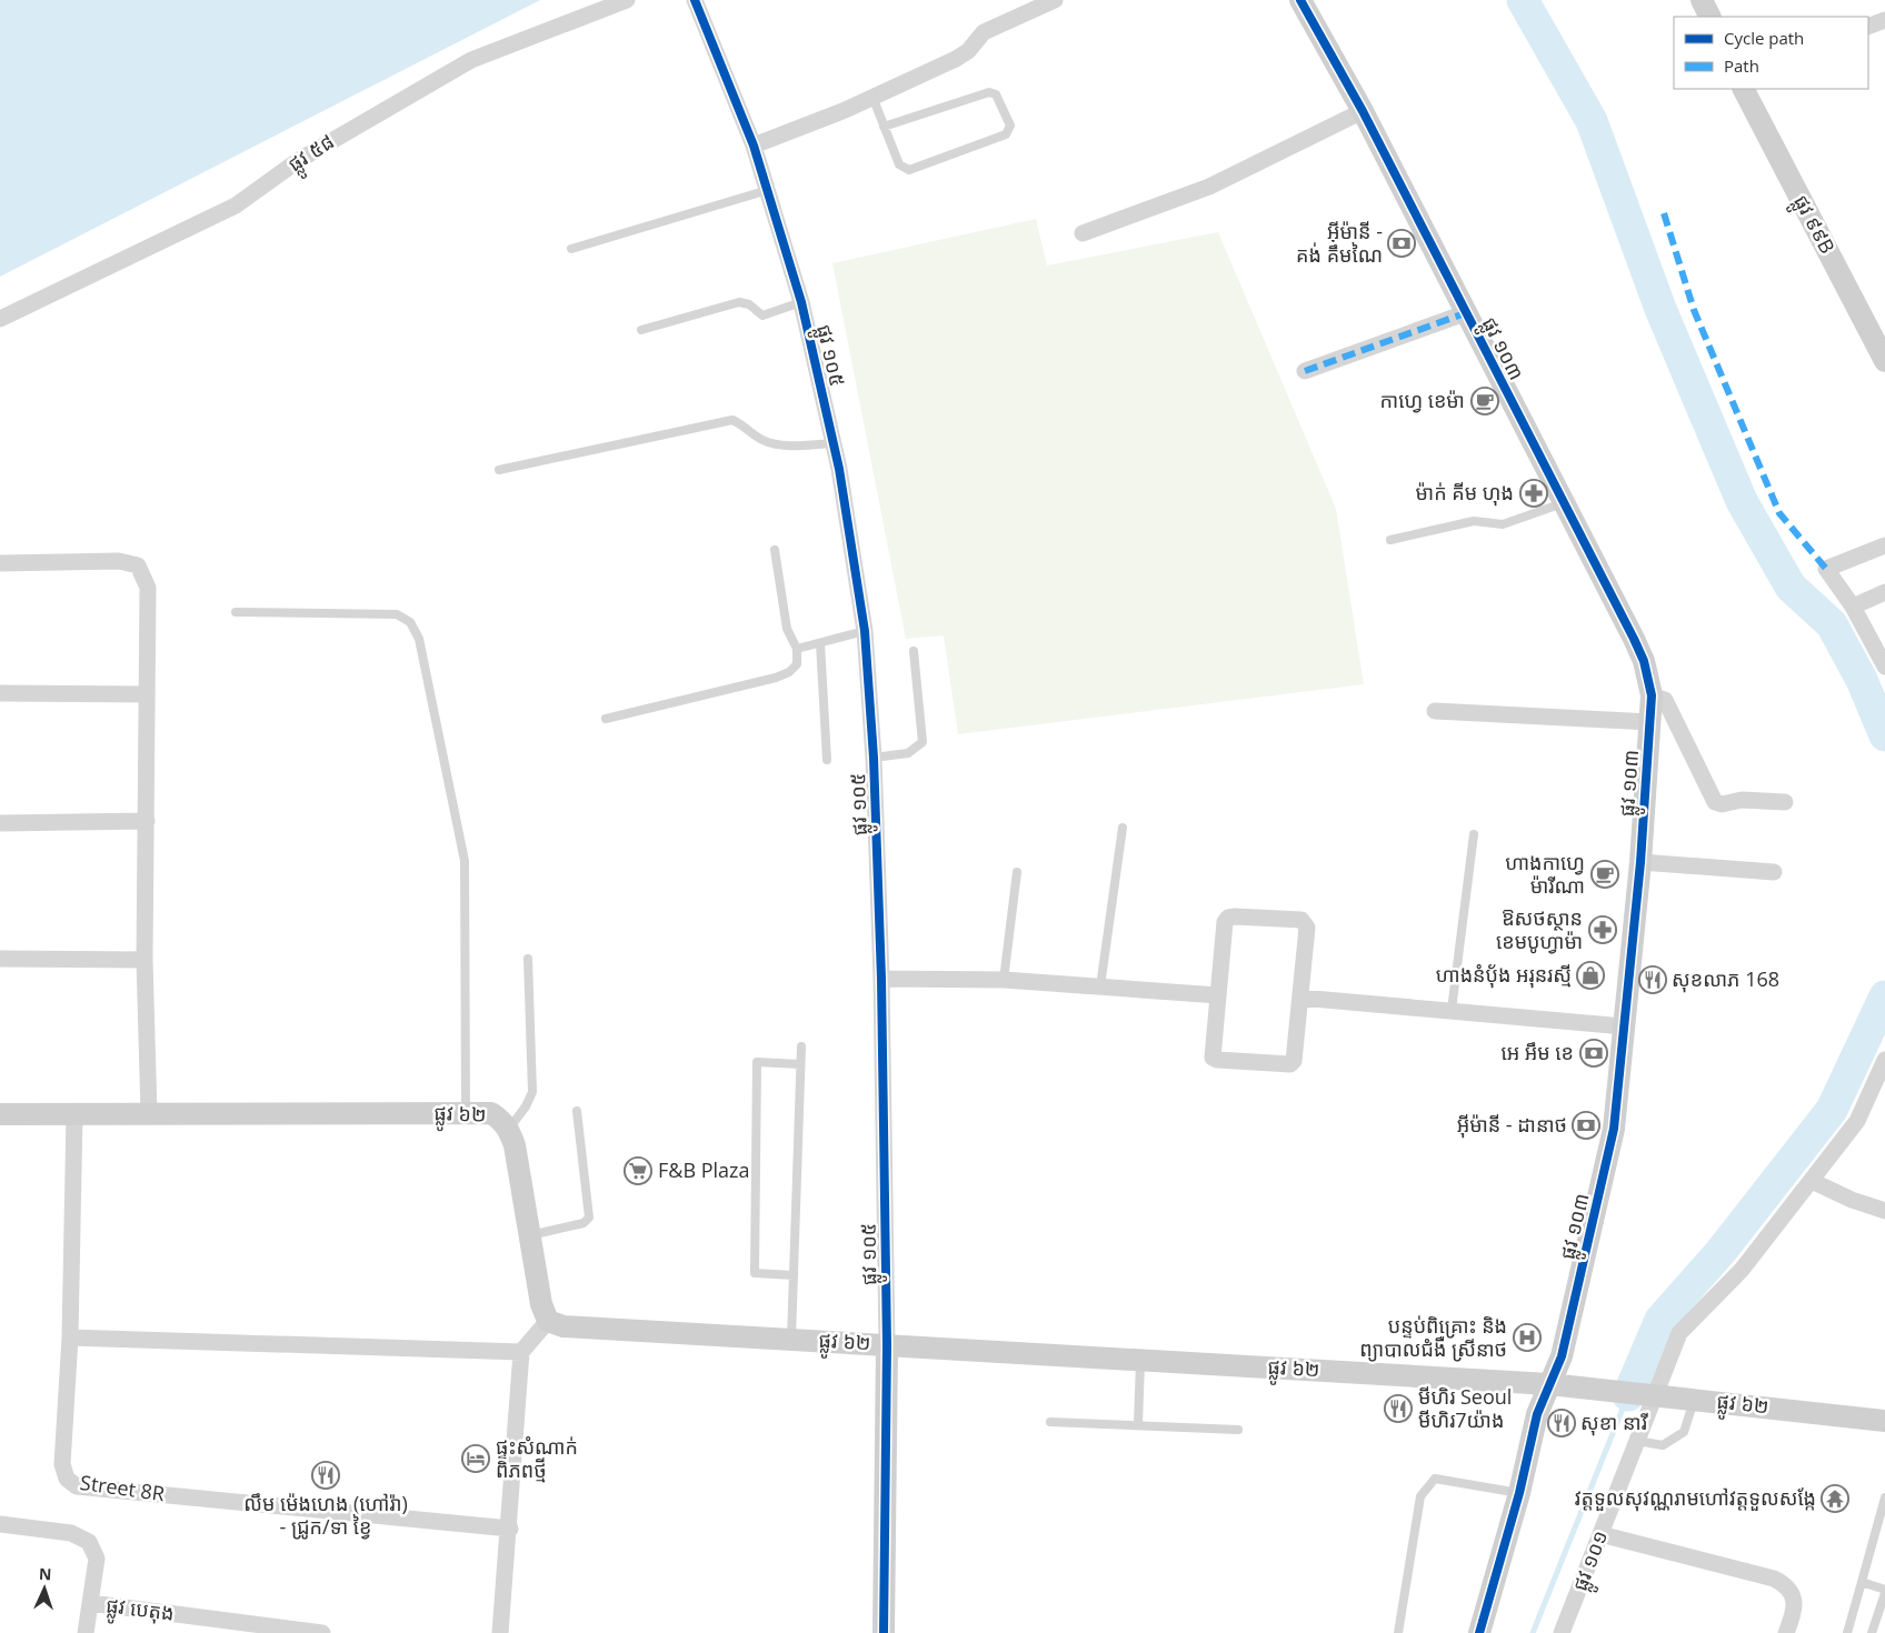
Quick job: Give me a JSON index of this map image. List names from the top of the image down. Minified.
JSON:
{"streets":{"street":["ផ្លូវ ៥៨","ផ្លូវ ៩៩B","ផ្លូវ ១០៣","ផ្លូវ ១០៥","ផ្លូវ ៦២","Street 8R","ផ្លូវ ១០១","ផ្លូវ បេតុង"]},"crossings":[["ផ្លូវ ១០៣","ផ្លូវ ៦២"],["ផ្លូវ ១០៥","ផ្លូវ ៦២"],["ផ្លូវ ៦២","Street 8R"],["ផ្លូវ ៦២","ផ្លូវ ១០១"]],"places":{"bank":["អ៊ីម៉ានី - គង់ គឹមណៃ","អេ អឹម ខេ","អ៊ីម៉ានី - ដានាថ"],"cafe":["កាហ្វេ ខេម៉ា","ហាងកាហ្វេ ម៉ារីណា"],"pharmacy":["ម៉ាក់ គីម ហុង","ឱសថស្ថាន ខេមបូហ្វាម៉ា"],"shop":["ហាងនំប៉័ង អរុនរស្មី"],"restaurant":["សុខលាភ 168","មីហិរ Seoul មីហិរ7យ៉ាង","សុខា នារី","លឹម ម៉េងហេង (ហៅរ៉ា) - ជ្រូក/ទា ខ្វៃ"],"supermarket":["F&B Plaza"],"hospital":["បន្ទប់ពិគ្រោះ និង ព្យាបាលជំងឺ ស្រីនាថ"],"hotel":["ផ្ទះសំណាក់ ពិភពថ្មី"],"temple":["វត្តទួលសុវណ្ណរាមហៅវត្តទួលសង្កែ"]},"legend":["Cycle path","Path"],"north":"top"}
